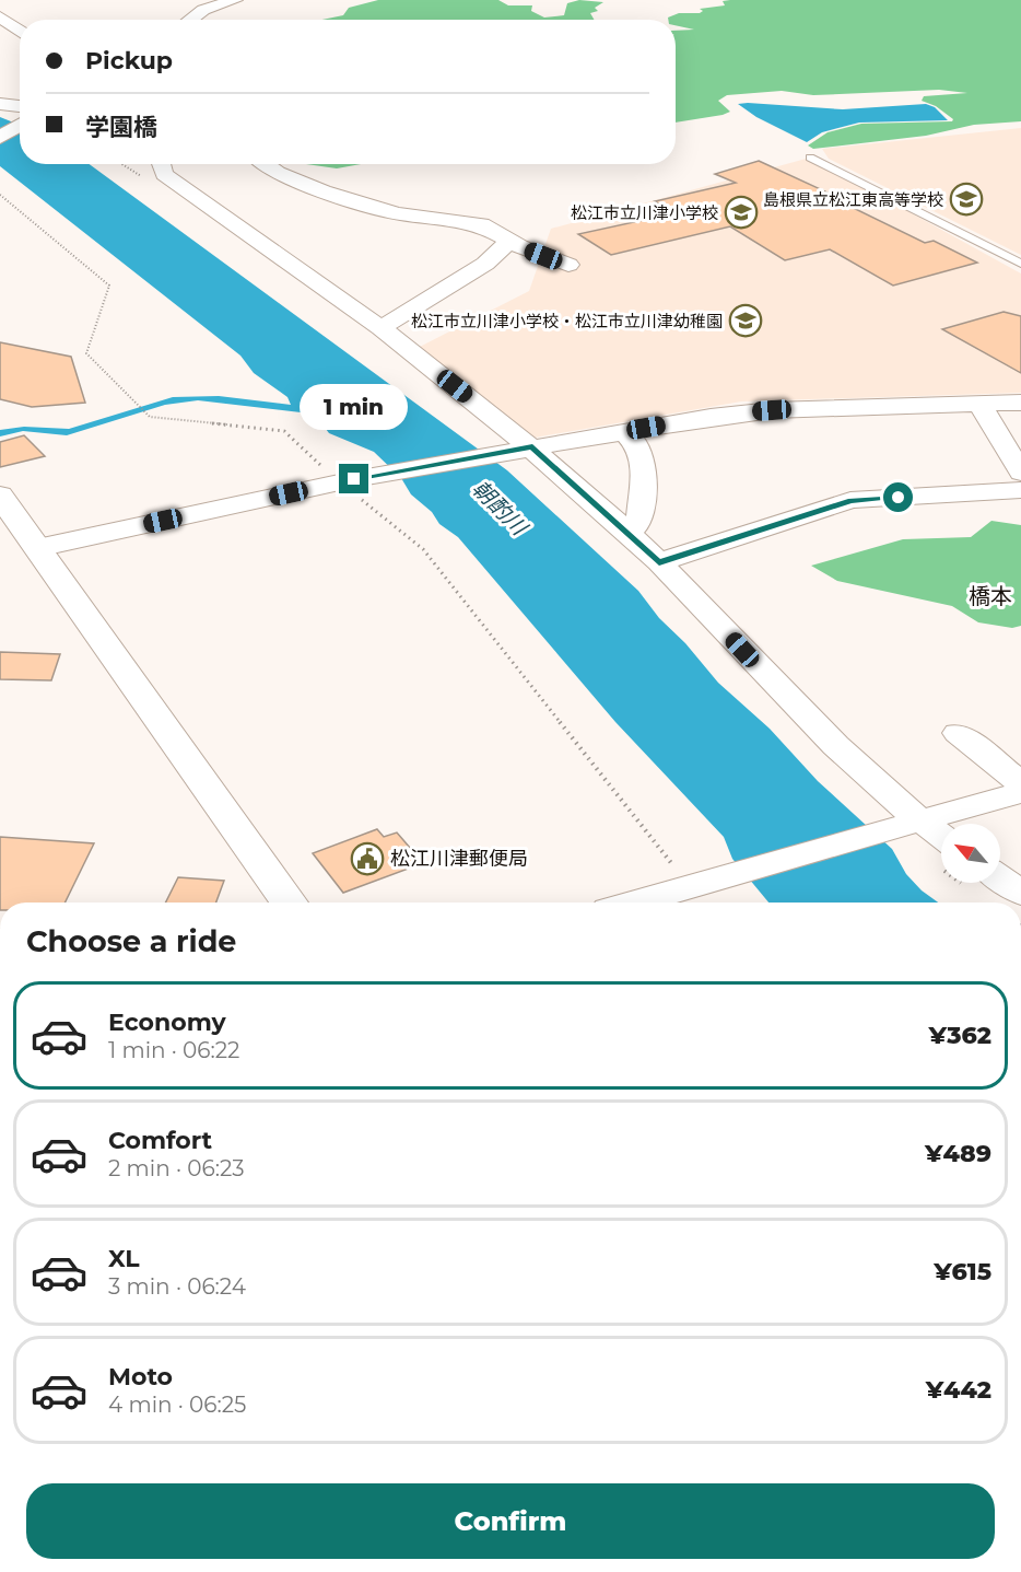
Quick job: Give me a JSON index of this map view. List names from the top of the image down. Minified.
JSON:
{"districts":["橋本"],"water":["朝酌川"],"places":{"school or university":["島根県立松江東高等学校","松江市立川津小学校","松江市立川津小学校・松江市立川津幼稚園"],"public building":["松江川津郵便局"]},"north":"top left","page":{"banner":["Pickup","学園橋"],"bubble":"1 min","heading":"Choose a ride","list":[{"name":"Economy","note":"1 min · 06:22","value":"¥362"},{"name":"Comfort","note":"2 min · 06:23","value":"¥489"},{"name":"XL","note":"3 min · 06:24","value":"¥615"},{"name":"Moto","note":"4 min · 06:25","value":"¥442"}],"buttons":"Confirm"}}
